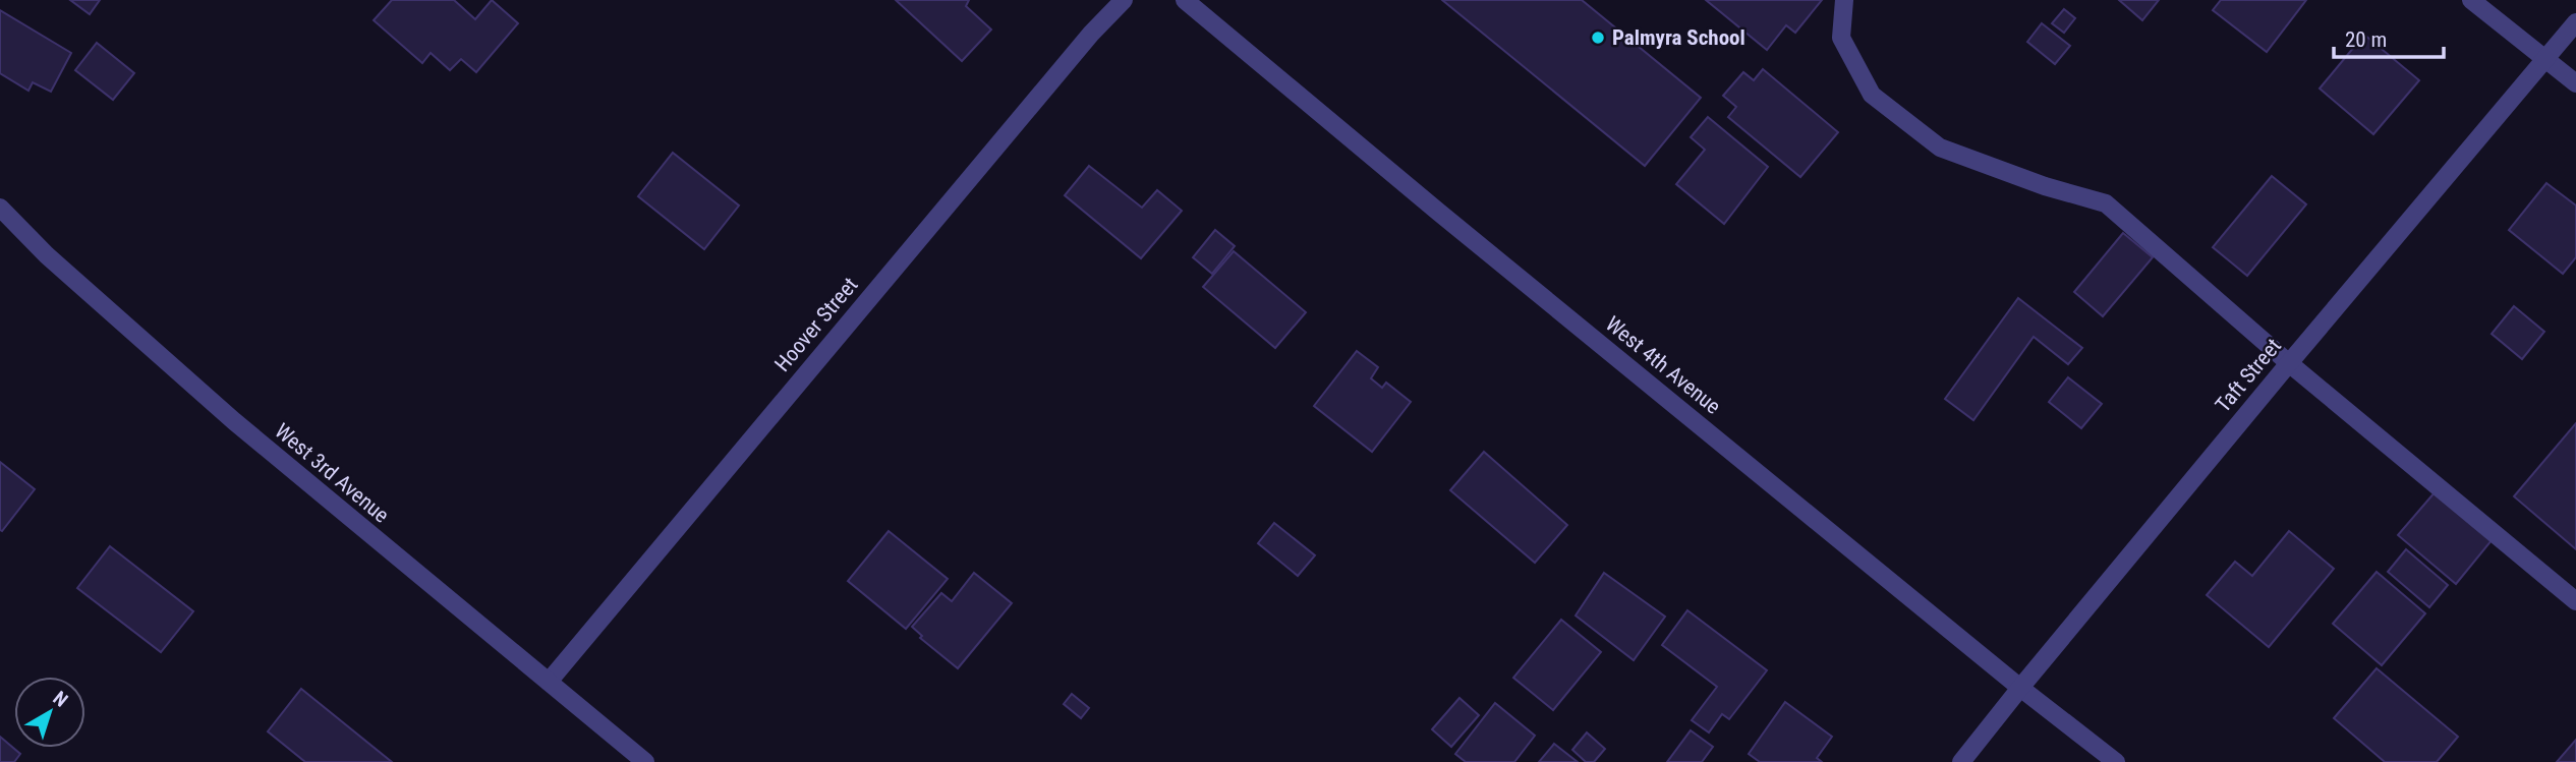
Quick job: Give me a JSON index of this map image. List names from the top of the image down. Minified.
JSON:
{"streets":{"street":["Hoover Street","West 4th Avenue","Taft Street","West 3rd Avenue"]},"crossings":[["Hoover Street","West 3rd Avenue"],["West 4th Avenue","Taft Street"]],"places":["Palmyra School"],"scale_bar":"20 m","north":"top right"}
